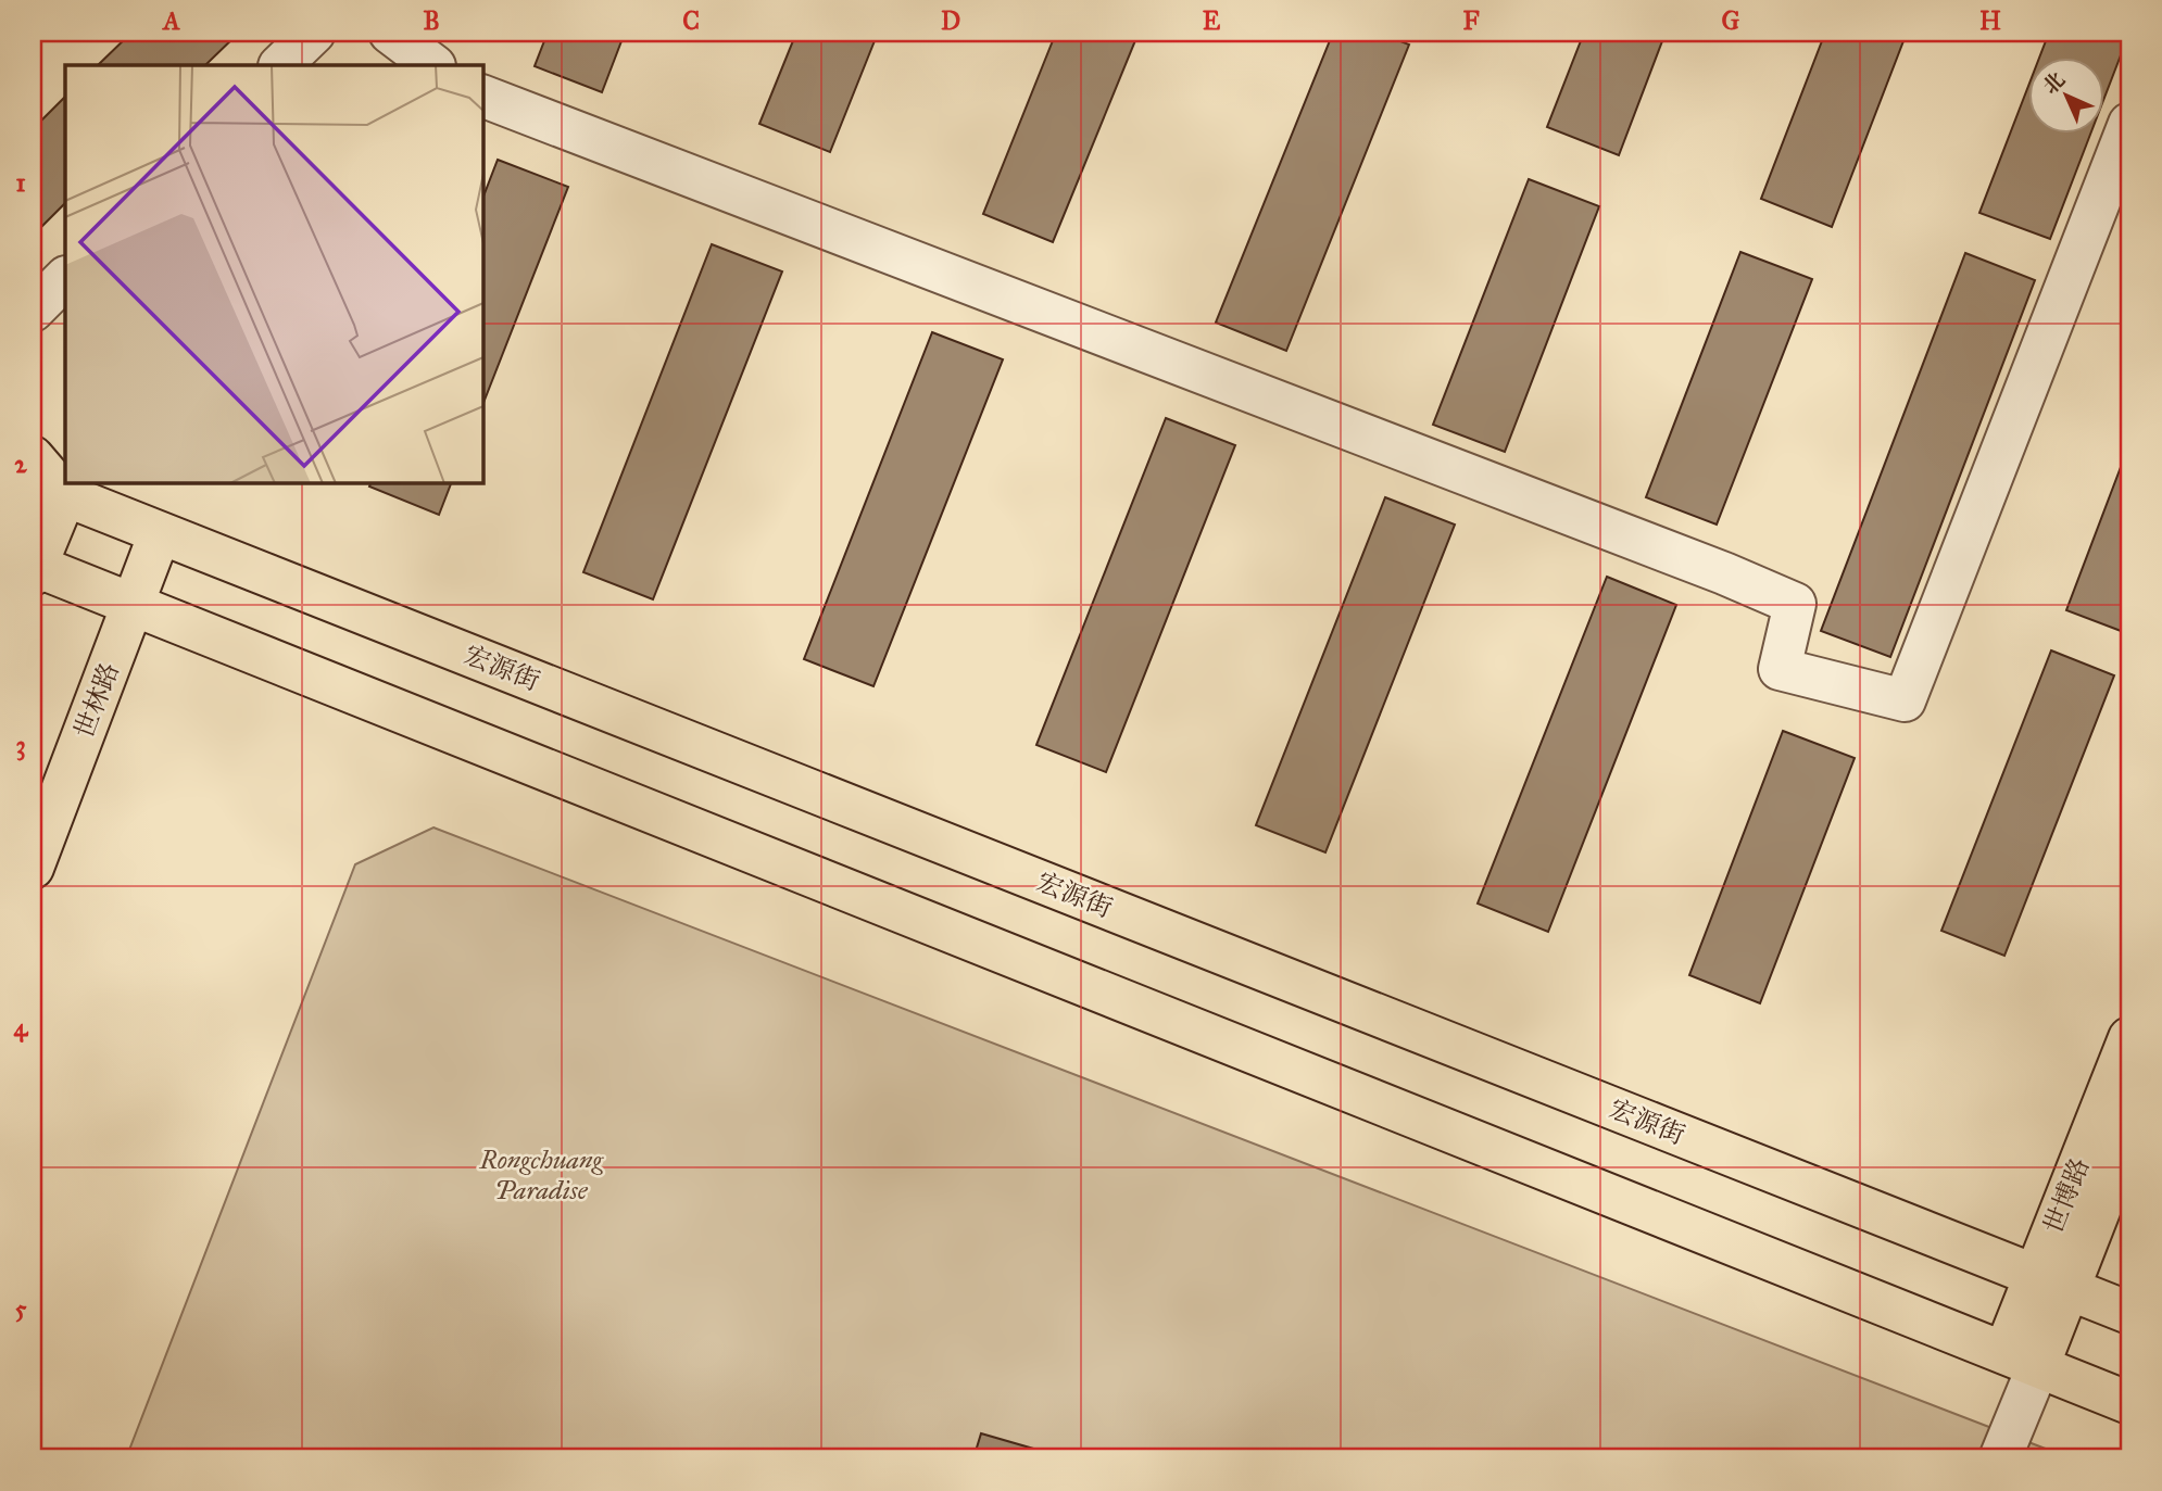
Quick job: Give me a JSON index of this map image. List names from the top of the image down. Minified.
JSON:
{"streets":{"main road":["宏源街","世林路","世博路"]},"crossings":[["宏源街","世林路"],["宏源街","世博路"]],"parks":["Rongchuang Paradise"],"north":"top left","grid":{"columns":["A","B","C","D","E","F","G","H"],"rows":["1","2","3","4","5"]}}
